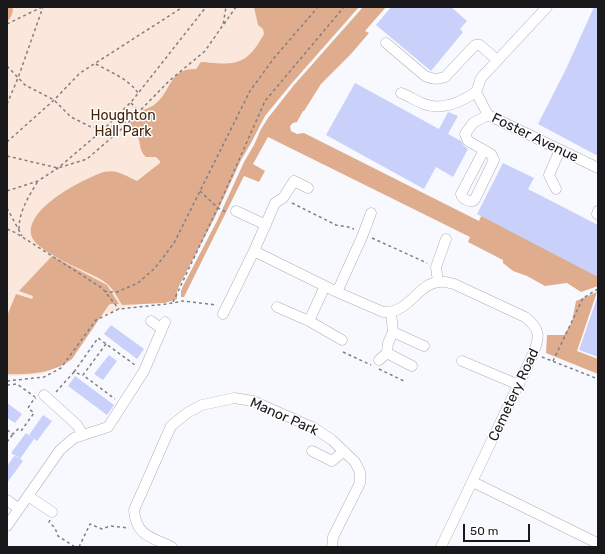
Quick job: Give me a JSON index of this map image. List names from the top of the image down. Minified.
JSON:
{"streets":{"street":["Foster Avenue","Cemetery Road","Manor Park"]},"parks":["Houghton Hall Park"],"scale_bar":"50 m"}
